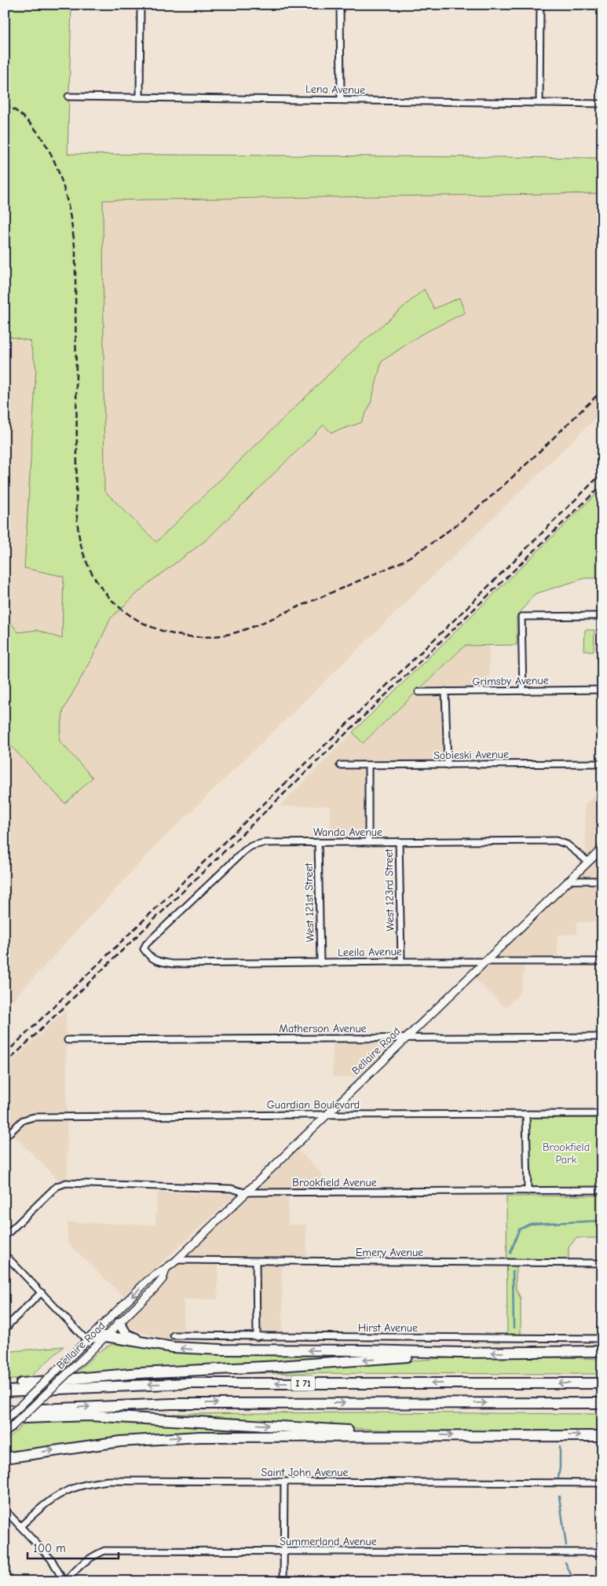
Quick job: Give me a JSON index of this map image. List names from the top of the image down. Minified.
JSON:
{"streets":{"highway":["I 71"],"street":["Lena Avenue","Grimsby Avenue","Sobieski Avenue","Wanda Avenue","West 123rd Street","West 121st Street","Leeila Avenue","Matherson Avenue","Bellaire Road","Guardian Boulevard","Brookfield Avenue","Emery Avenue","Hirst Avenue","Saint John Avenue","Summerland Avenue"]},"crossings":[["Wanda Avenue","West 123rd Street"],["Wanda Avenue","West 121st Street"],["Wanda Avenue","Leeila Avenue"],["Wanda Avenue","Bellaire Road"],["West 123rd Street","Leeila Avenue"],["West 121st Street","Leeila Avenue"],["Leeila Avenue","Bellaire Road"],["Matherson Avenue","Bellaire Road"],["Bellaire Road","Guardian Boulevard"],["Bellaire Road","Brookfield Avenue"],["Bellaire Road","Emery Avenue"]],"parks":["Brookfield Park"],"scale_bar":"100 m"}
